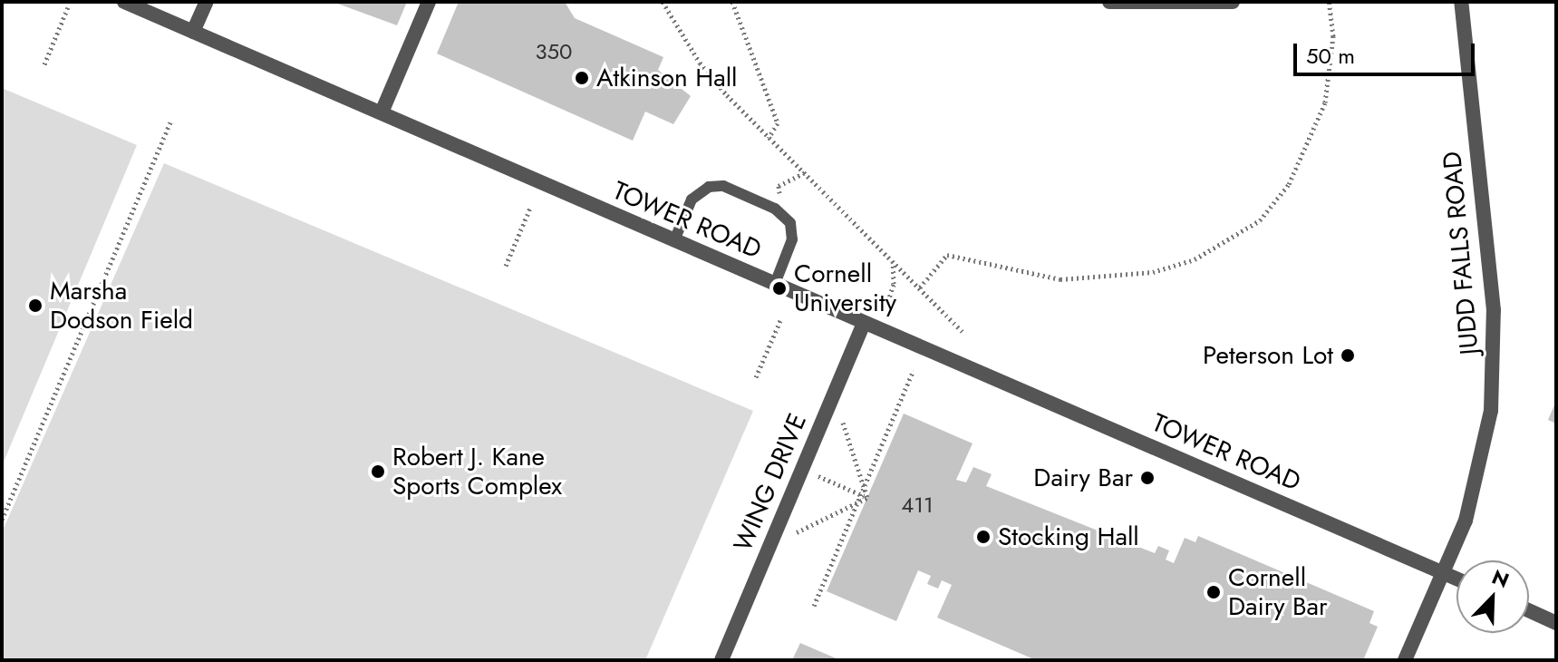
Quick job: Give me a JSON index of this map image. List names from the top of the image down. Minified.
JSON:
{"streets":{"street":["TOWER ROAD","JUDD FALLS ROAD","WING DRIVE"]},"crossings":[["TOWER ROAD","JUDD FALLS ROAD"],["TOWER ROAD","WING DRIVE"]],"places":["Atkinson Hall","Cornell University","Marsha Dodson Field","Peterson Lot","Robert J. Kane Sports Complex","Dairy Bar","Stocking Hall","Cornell Dairy Bar"],"house_numbers":["350","411"],"scale_bar":"50 m","north":"top right"}
